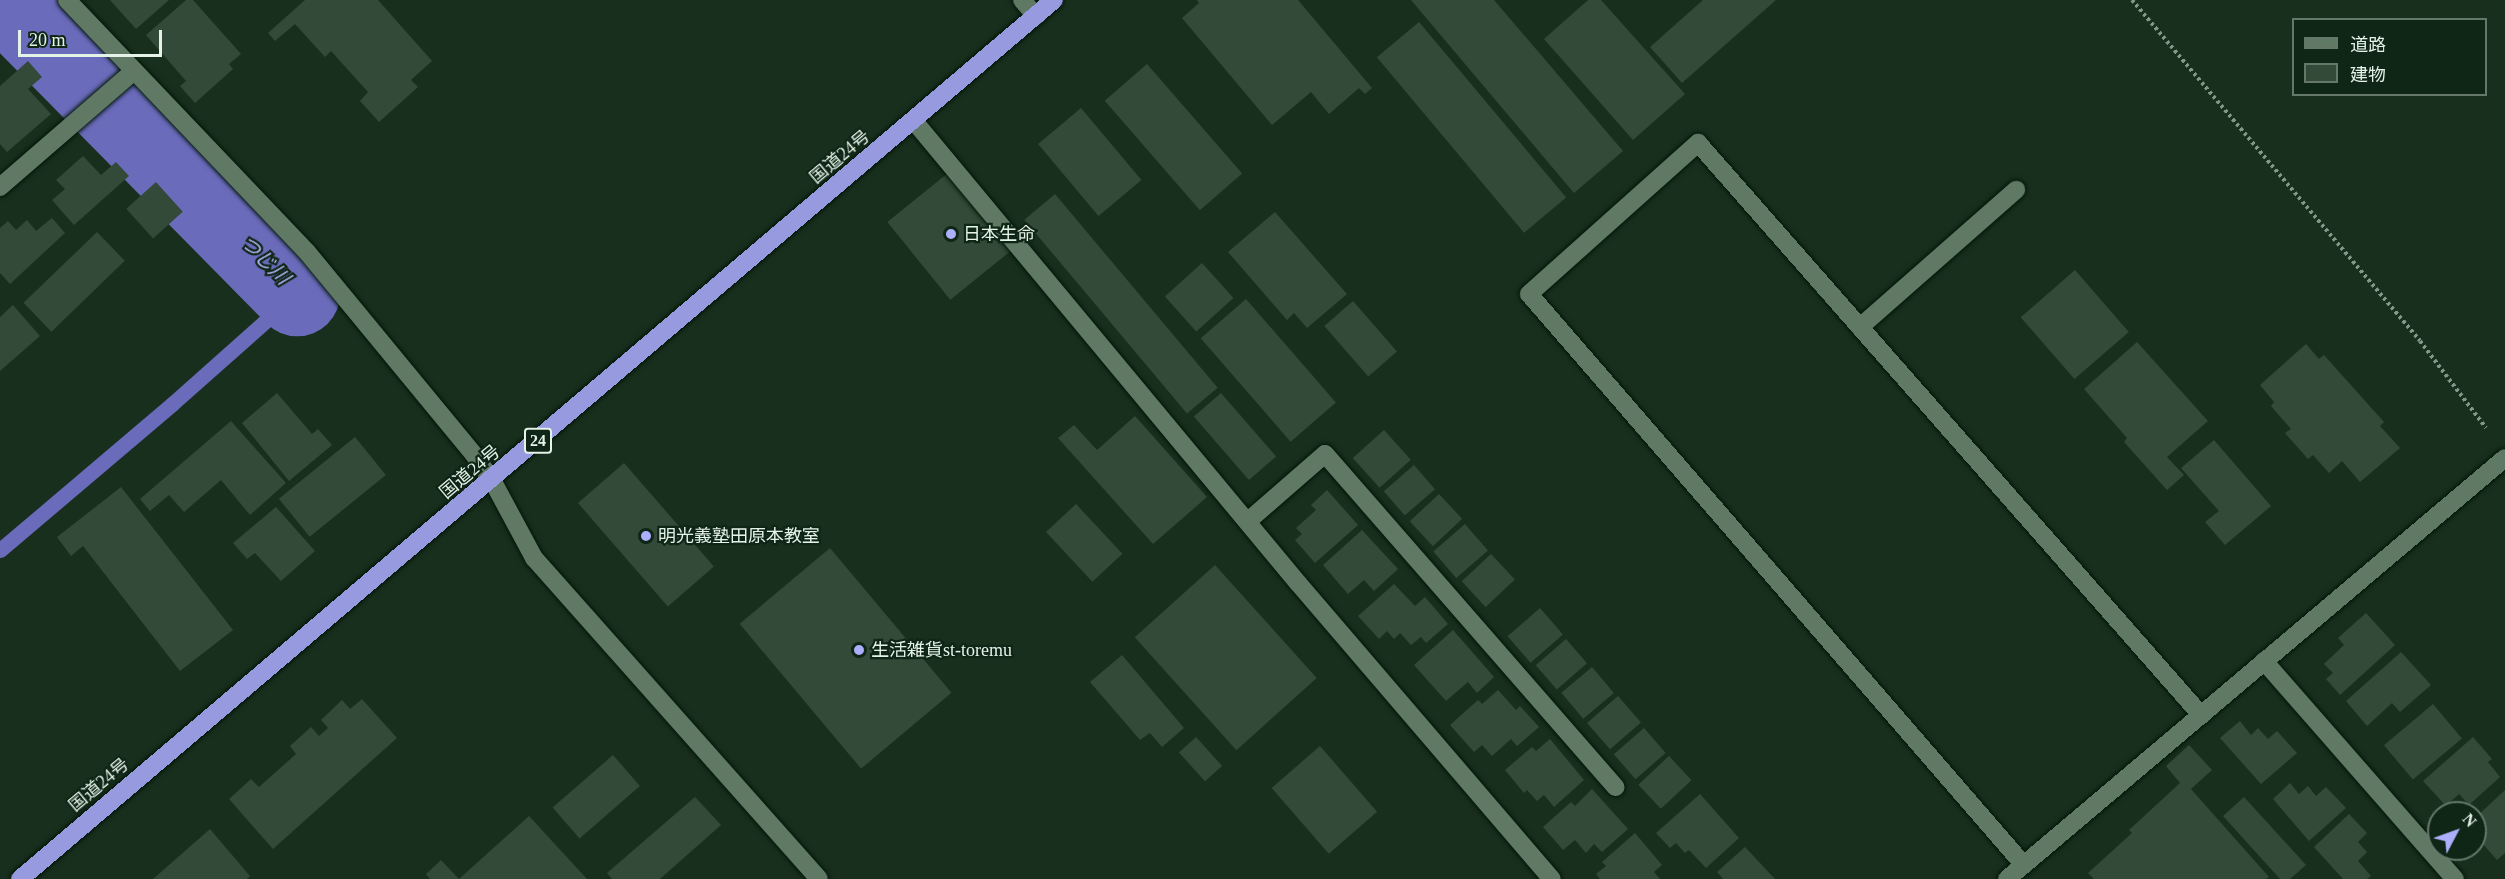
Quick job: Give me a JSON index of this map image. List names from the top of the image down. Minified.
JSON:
{"streets":{"highway":["国道24号","24"]},"water":["つじ川"],"places":["日本生命","明光義塾田原本教室","生活雑貨st-toremu"],"legend":["道路","建物"],"scale_bar":"20 m","north":"top right"}
